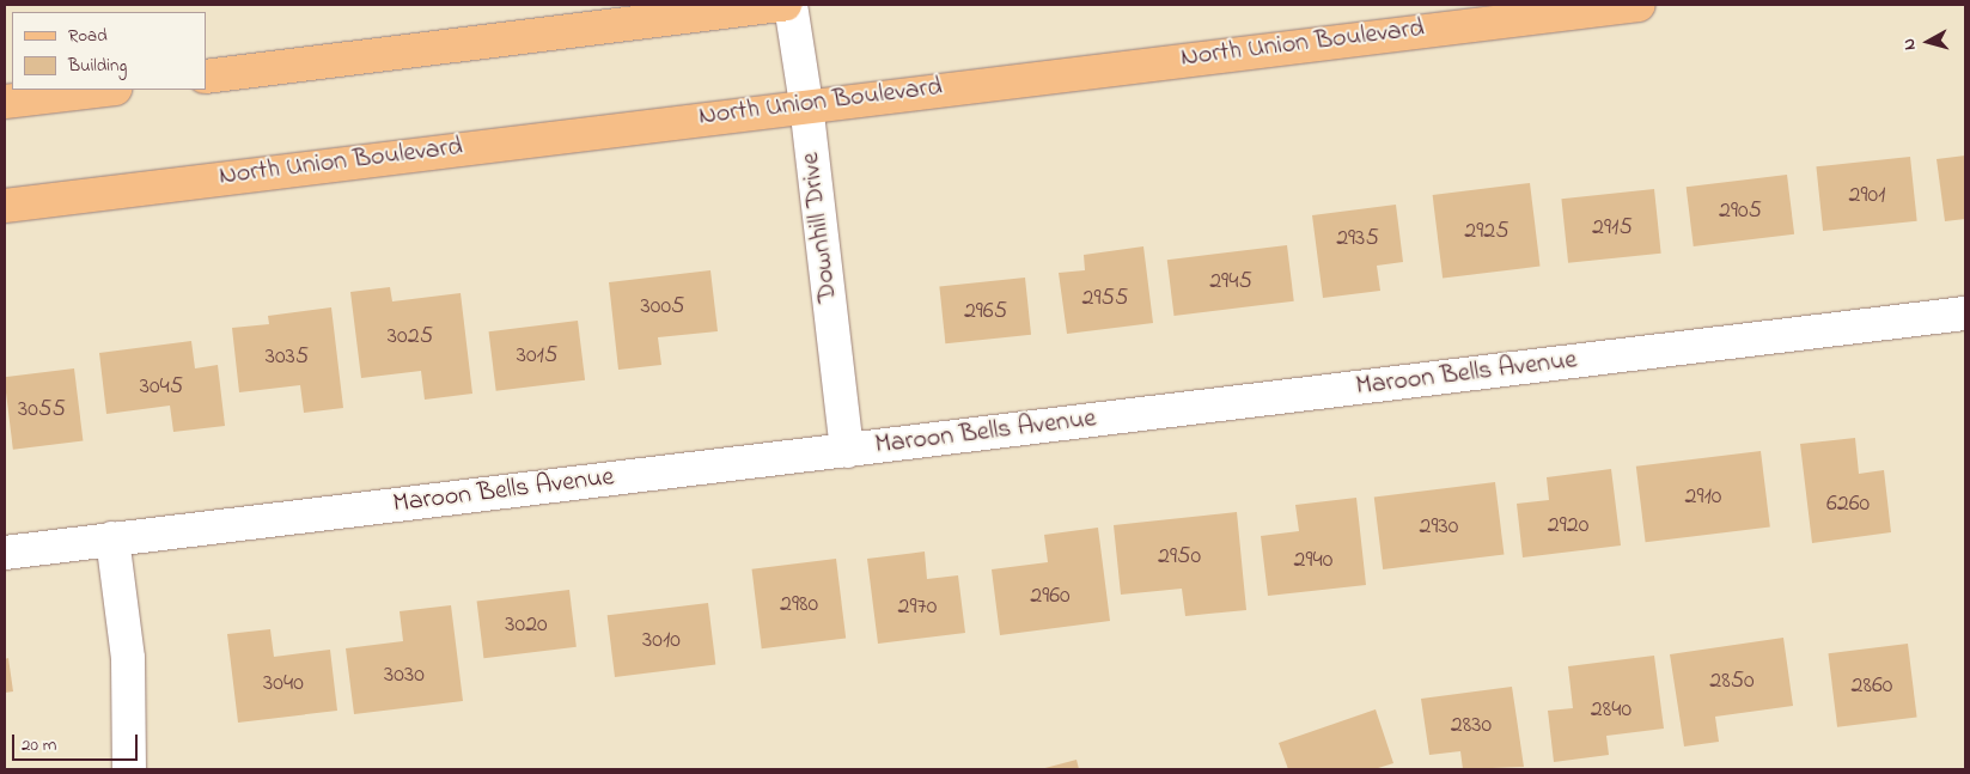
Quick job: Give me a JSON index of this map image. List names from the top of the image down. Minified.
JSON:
{"streets":{"main road":["North Union Boulevard"],"street":["Downhill Drive","Maroon Bells Avenue"]},"crossings":[["North Union Boulevard","Downhill Drive"],["Downhill Drive","Maroon Bells Avenue"]],"house_numbers":["2901","2905","2915","2925","2935","2945","2955","3005","2965","3025","3015","3035","3045","3055","2910","6260","2920","2930","2950","2940","2960","2980","2970","3020","3010","3030","2850","3040","2860","2840","2830"],"legend":["Road","Building"],"scale_bar":"20 m","north":"left"}
